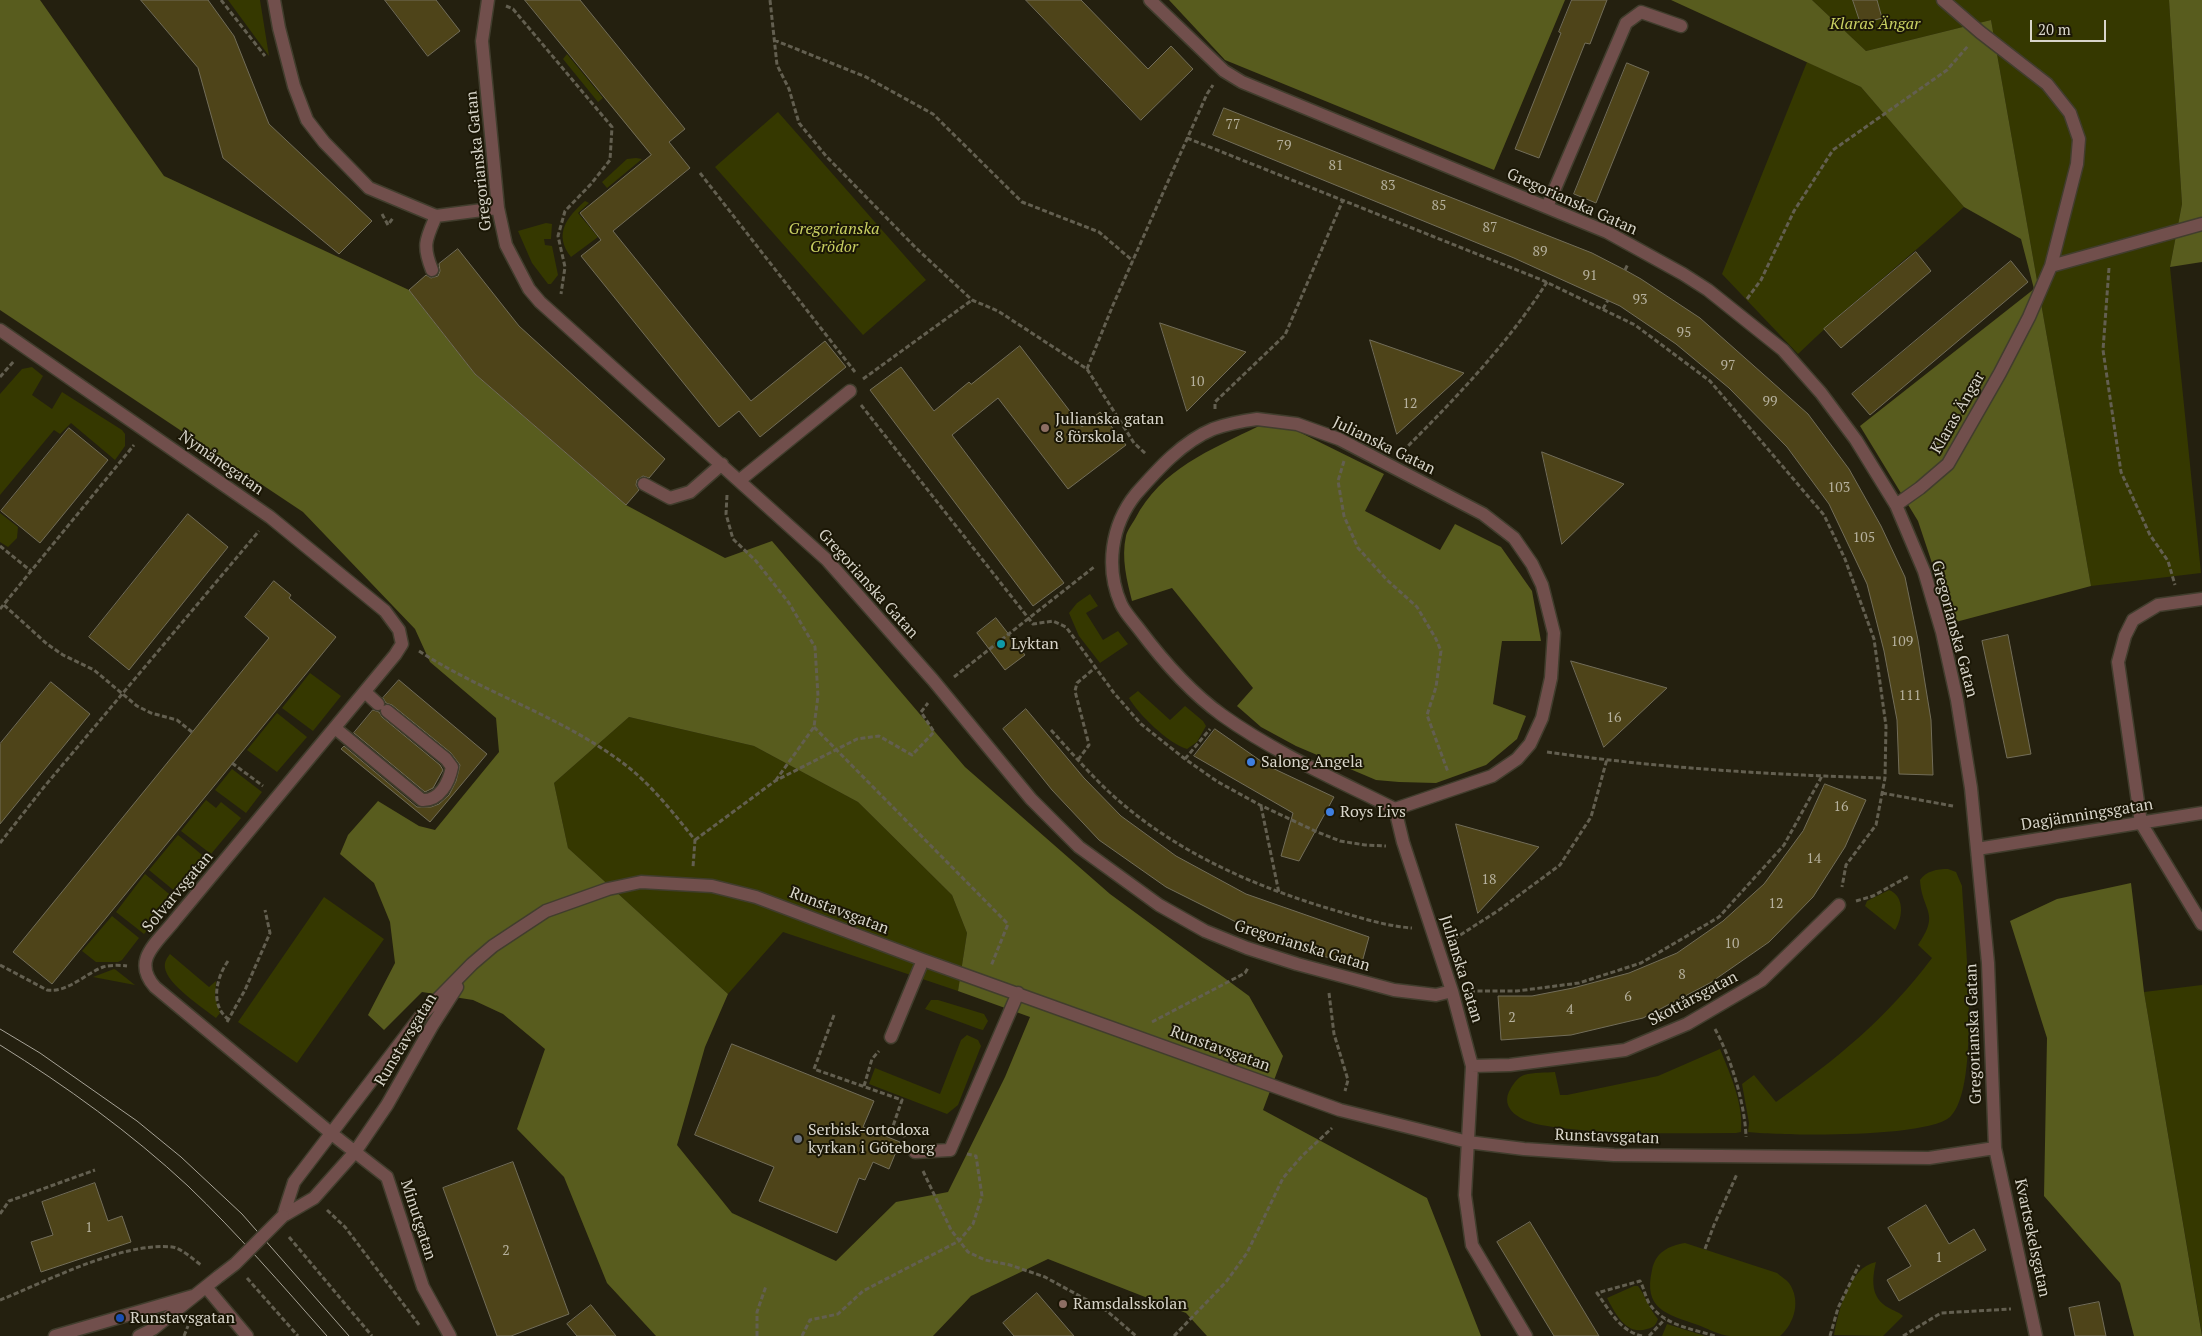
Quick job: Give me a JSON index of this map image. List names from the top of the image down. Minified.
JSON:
{"streets":{"street":["Gregorianska Gatan","Klaras Ängar","Julianska Gatan","Nymånegatan","Dagjämningsgatan","Solvarvsgatan","Runstavsgatan","Skottårsgatan","Minutgatan","Kvartsekelsgatan"]},"crossings":[["Gregorianska Gatan","Klaras Ängar"],["Gregorianska Gatan","Julianska Gatan"],["Gregorianska Gatan","Dagjämningsgatan"],["Gregorianska Gatan","Runstavsgatan"],["Gregorianska Gatan","Kvartsekelsgatan"],["Julianska Gatan","Runstavsgatan"],["Julianska Gatan","Skottårsgatan"],["Nymånegatan","Solvarvsgatan"],["Runstavsgatan","Minutgatan"],["Runstavsgatan","Kvartsekelsgatan"]],"parks":["Klaras Ängar","Gregorianska Grödor"],"places":["Julianska gatan 8 förskola","Lyktan","Salong Angela","Roys Livs","Serbisk-ortodoxa kyrkan i Göteborg","Ramsdalsskolan","Runstavsgatan"],"house_numbers":["77","79","81","83","85","87","89","91","93","95","97","10","99","12","103","105","109","111","16","16","14","18","12","10","8","6","4","2","1","2","1"],"scale_bar":"20 m"}
